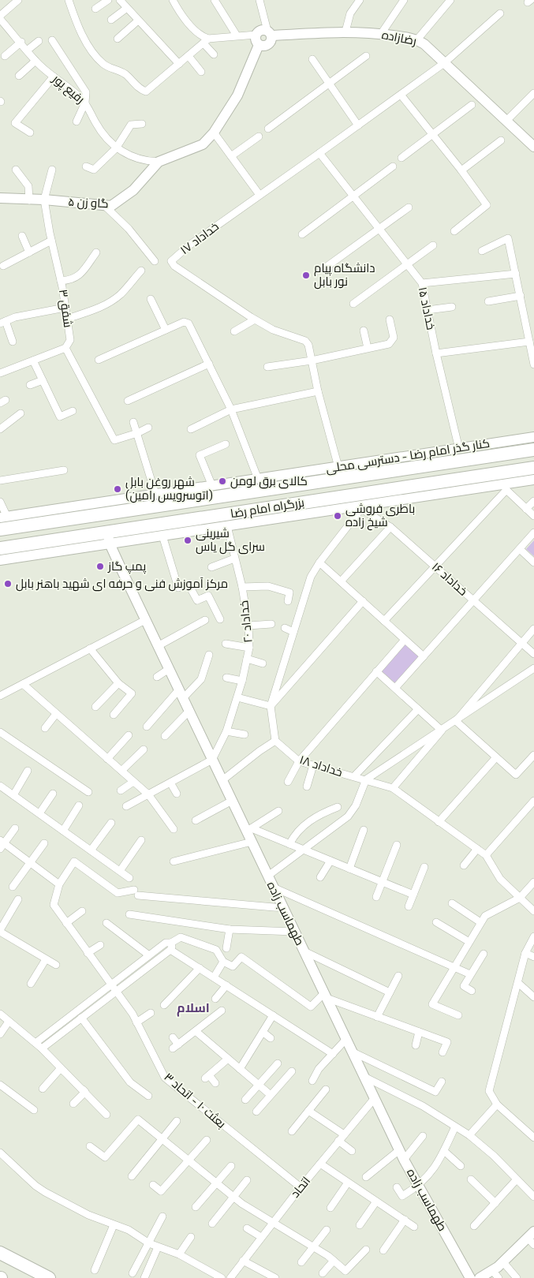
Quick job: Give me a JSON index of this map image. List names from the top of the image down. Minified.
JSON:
{"streets":{"highway":["بزرگراه امام رضا"],"main road":["رضازاده","گاو زن ۵","کنار گذر امام رضا - دسترسی محلی","طهماسب زاده"],"street":["رفیع پور","خداداد ۱۷","شفق ۳","خداداد ۱۵","خداداد ۱۶","خداداد ۲۰","خداداد ۱۸","بعثت ۱۰ - اتحاد ۳","اتحاد"]},"crossings":[["رضازاده","خداداد ۱۷"],["رفیع پور","گاو زن ۵"],["گاو زن ۵","شفق ۳"],["خداداد ۱۷","خداداد ۱۵"],["خداداد ۱۷","کنار گذر امام رضا - دسترسی محلی"],["خداداد ۱۵","کنار گذر امام رضا - دسترسی محلی"],["کنار گذر امام رضا - دسترسی محلی","بزرگراه امام رضا"],["بزرگراه امام رضا","طهماسب زاده"],["خداداد ۲۰","طهماسب زاده"],["طهماسب زاده","بعثت ۱۰ - اتحاد ۳"],["طهماسب زاده","اتحاد"],["بعثت ۱۰ - اتحاد ۳","اتحاد"]],"districts":["اسلام"],"places":["دانشگاه پیام نور بابل","کالای برق لومن","شهر روغن بابل (اتوسرویس رامین)","باطری فروشی شیخ زاده","شیرینی سرای گل یاس","پمپ گاز","مرکز آموزش فنی و حرفه ای شهید باهنر بابل"]}
